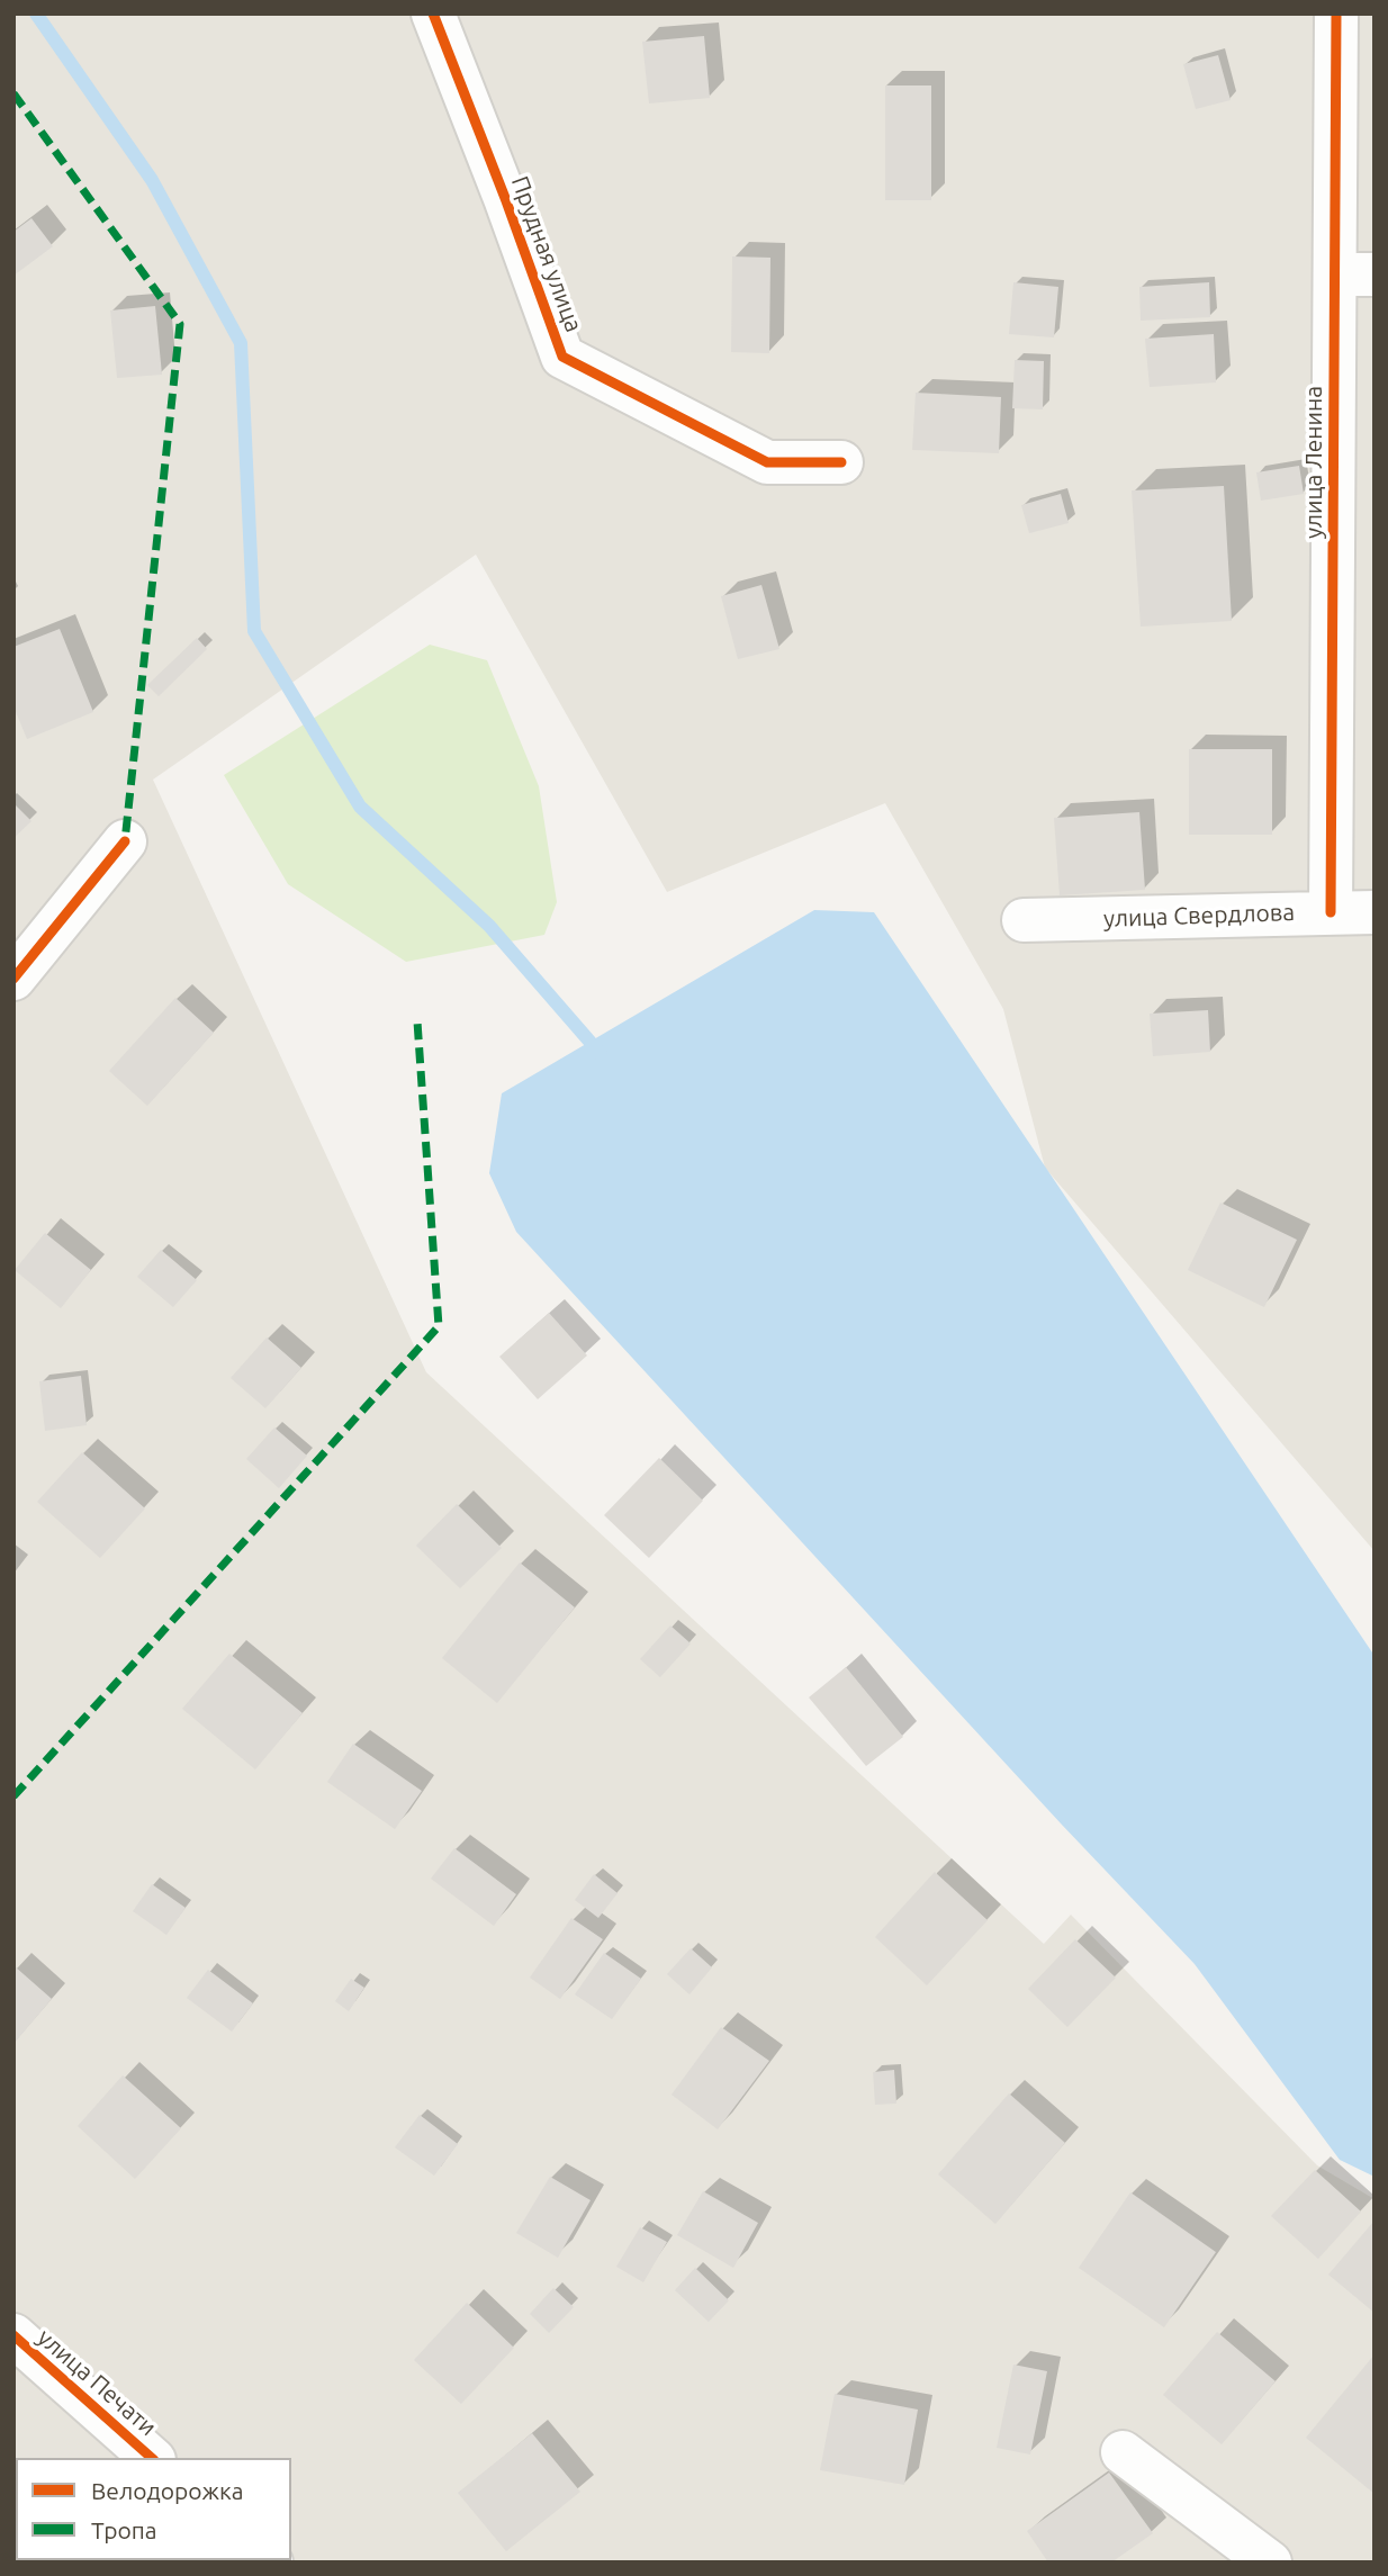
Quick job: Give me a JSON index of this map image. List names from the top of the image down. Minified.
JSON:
{"streets":{"street":["Прудная улица","улица Ленина","улица Свердлова","улица Печати"]},"crossings":[["улица Ленина","улица Свердлова"]],"legend":["Велодорожка","Тропа"]}
